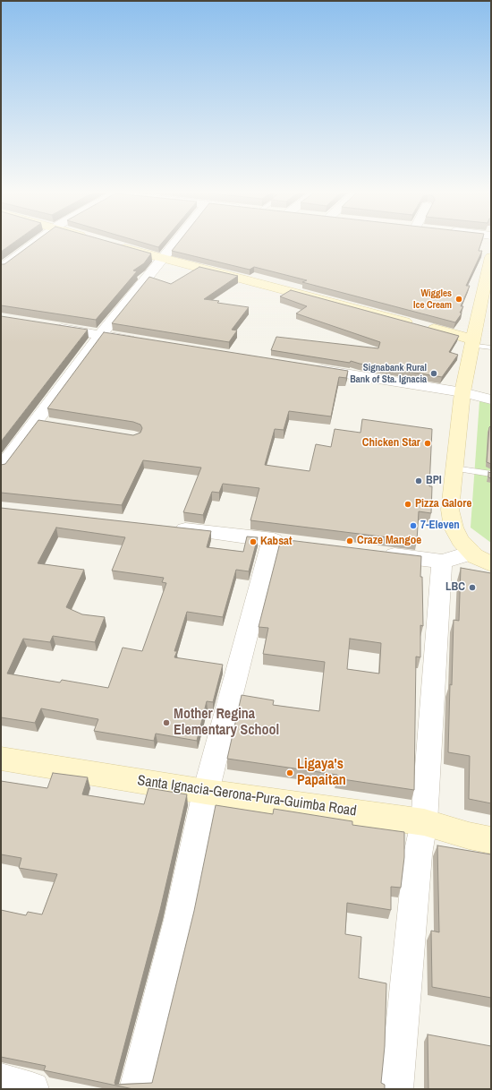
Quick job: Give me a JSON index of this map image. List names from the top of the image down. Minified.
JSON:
{"streets":{"main road":["Santa Ignacia-Gerona-Pura-Guimba Road"]},"places":["Wiggles Ice Cream","Signabank Rural Bank of Sta. Ignacia","Chicken Star","BPI","Pizza Galore","7-Eleven","Craze Mangoe","Kabsat","LBC","Mother Regina Elementary School","Ligaya's Papaitan"]}
